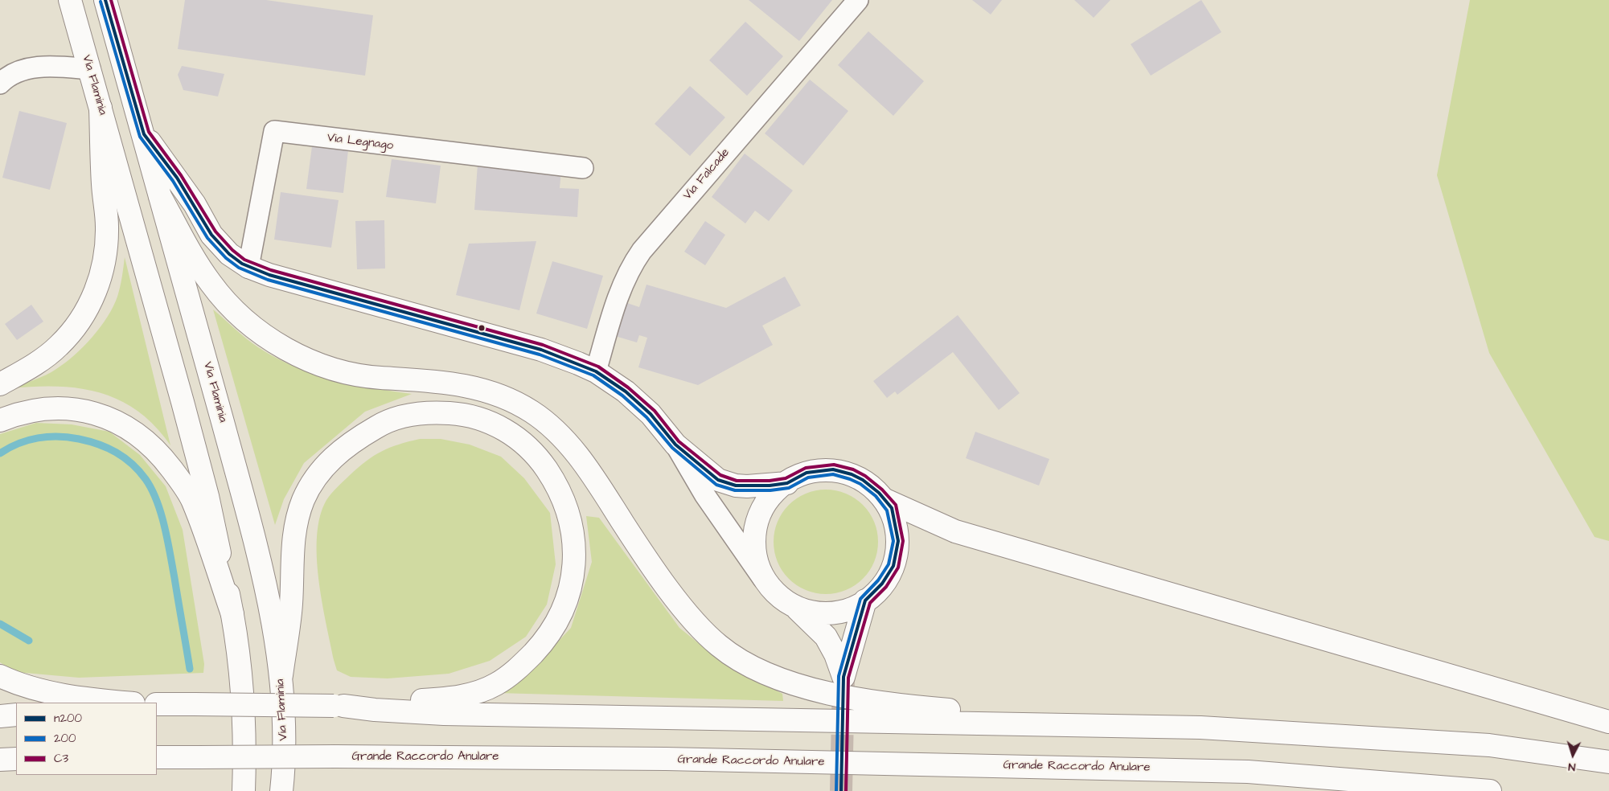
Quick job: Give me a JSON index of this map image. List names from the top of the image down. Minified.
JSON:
{"streets":{"main road":["Via Flaminia","Grande Raccordo Anulare"],"street":["Via Legnago","Via Falcade"]},"lines":["transit line n200","transit line C3","transit line 200"],"legend":["n200","200","C3"],"north":"bottom"}
